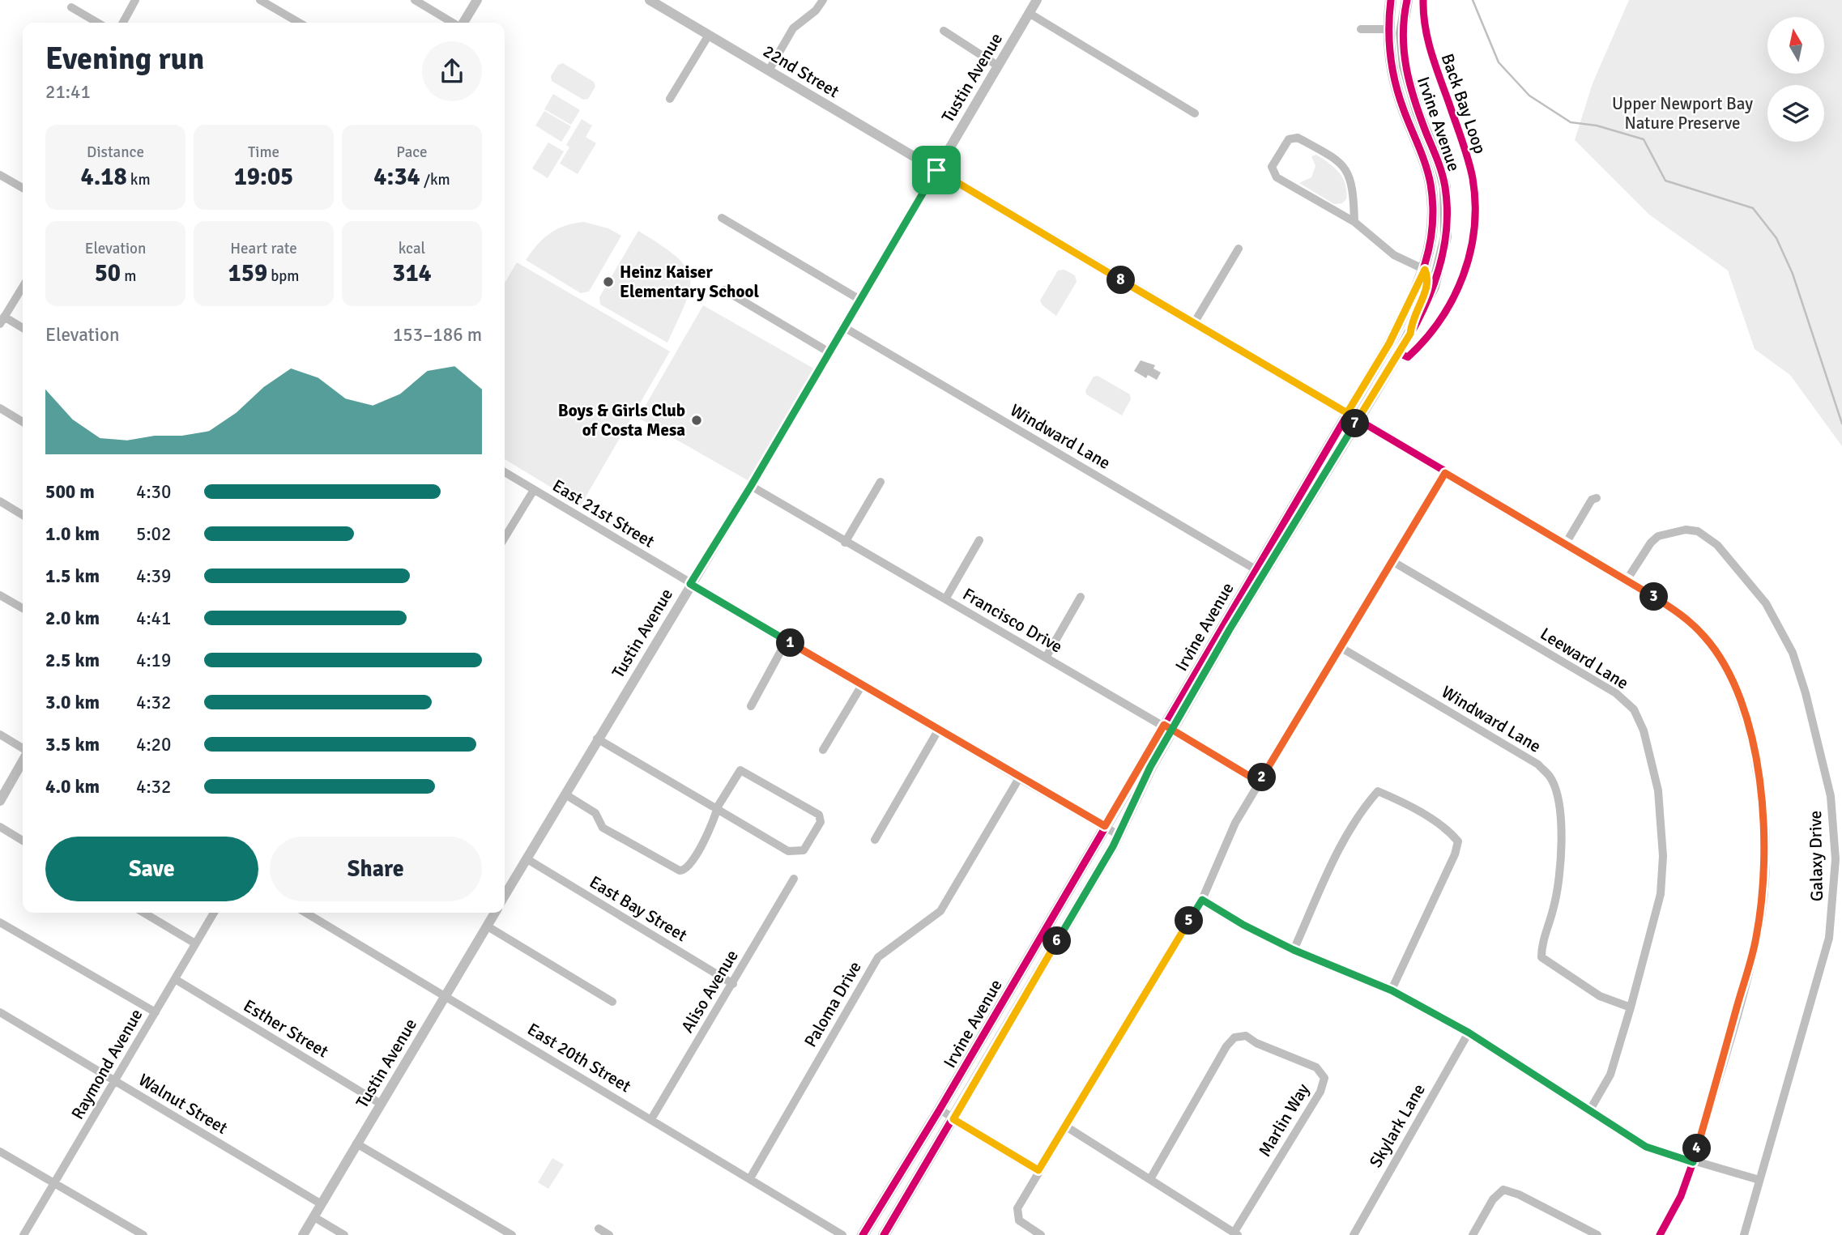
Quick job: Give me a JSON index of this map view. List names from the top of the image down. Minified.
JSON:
{"streets":{"main road":["Irvine Avenue"],"street":["22nd Street","Tustin Avenue","Windward Lane","East 21st Street","Francisco Drive","Leeward Lane","Galaxy Drive","East Bay Street","Aliso Avenue","Paloma Drive","Esther Street","East 20th Street","Raymond Avenue","Walnut Street","Marlin Way","Skylark Lane"],"cycle path":["Back Bay Loop"]},"crossings":[["22nd Street","Tustin Avenue"],["22nd Street","Irvine Avenue"],["22nd Street","Galaxy Drive"],["Tustin Avenue","Windward Lane"],["Tustin Avenue","East 21st Street"],["Tustin Avenue","Francisco Drive"],["Tustin Avenue","East Bay Street"],["Tustin Avenue","Esther Street"],["Tustin Avenue","East 20th Street"],["Tustin Avenue","Walnut Street"],["Irvine Avenue","Windward Lane"],["Irvine Avenue","East 21st Street"],["Irvine Avenue","Francisco Drive"],["Windward Lane","Leeward Lane"],["East 21st Street","Paloma Drive"],["East Bay Street","Aliso Avenue"],["Aliso Avenue","East 20th Street"],["Paloma Drive","East 20th Street"],["Esther Street","Raymond Avenue"],["Raymond Avenue","Walnut Street"]],"parks":["Upper Newport Bay Nature Preserve"],"places":["Heinz Kaiser Elementary School","Boys & Girls Club of Costa Mesa"],"north":"top","page":{"heading":["Evening run","21:41"],"stats":[["Distance","4.18 km"],["Time","19:05"],["Pace","4:34 /km"],["Elevation","50 m"],["Heart rate","159 bpm"],["kcal","314"]],"pins":["8","7","3","1","2","5","6","4"],"chart":["Elevation","153–186 m"],"list":[{"name":"500 m","note":"4:30"},{"name":"1.0 km","note":"5:02"},{"name":"1.5 km","note":"4:39"},{"name":"2.0 km","note":"4:41"},{"name":"2.5 km","note":"4:19"},{"name":"3.0 km","note":"4:32"},{"name":"3.5 km","note":"4:20"},{"name":"4.0 km","note":"4:32"}],"buttons":["Save","Share"]}}
